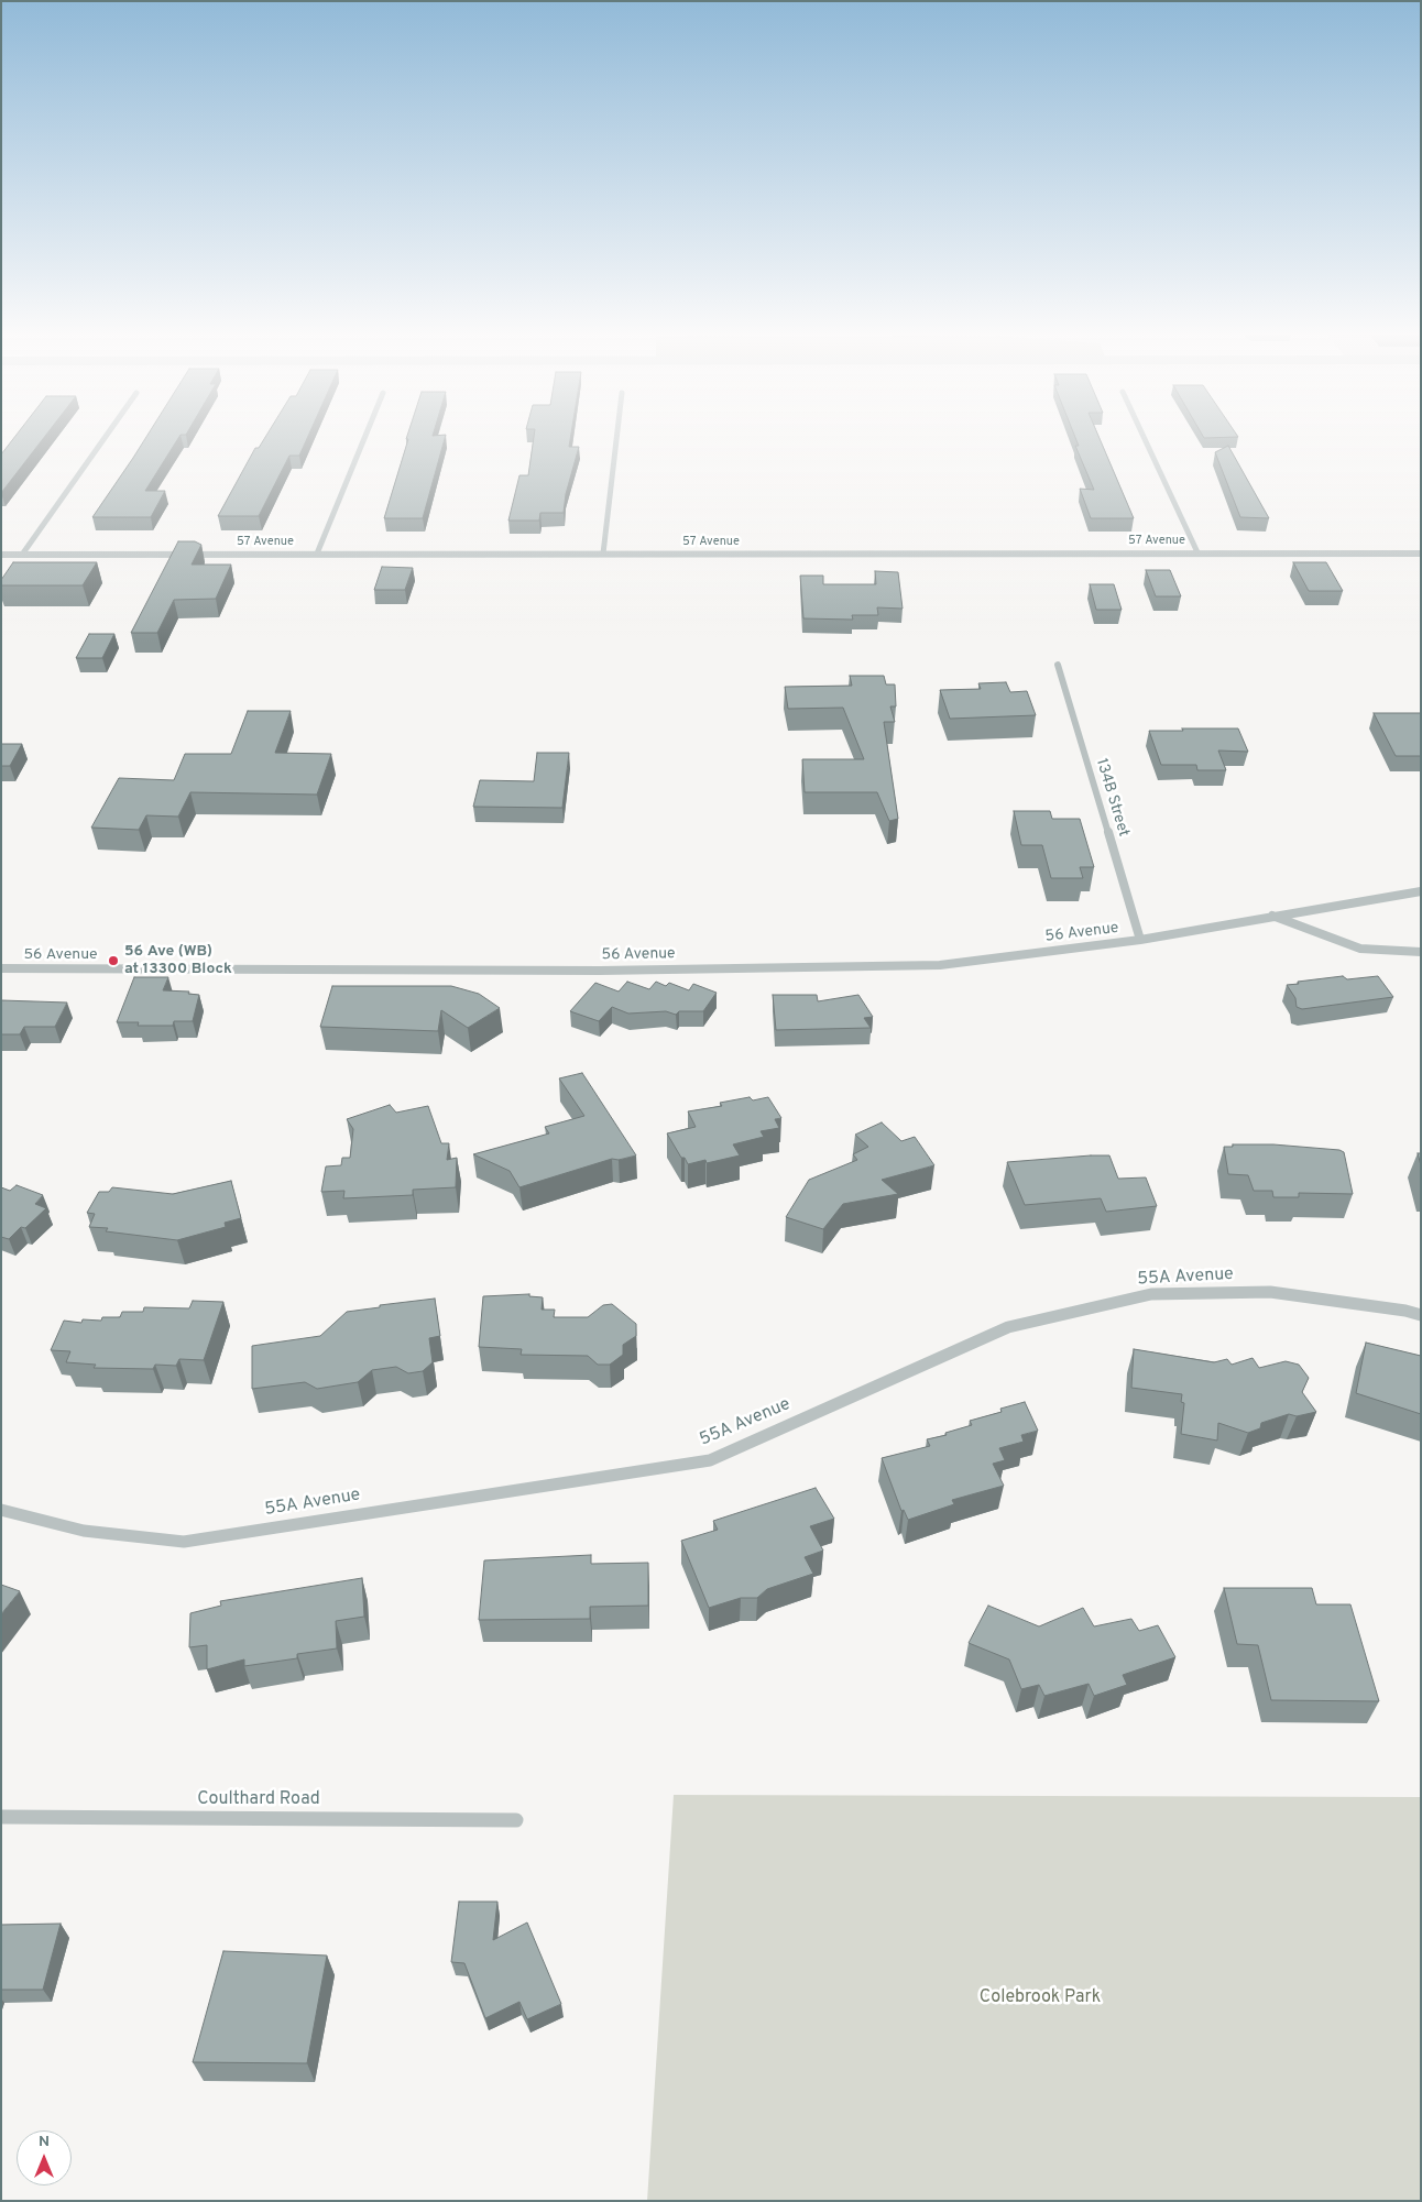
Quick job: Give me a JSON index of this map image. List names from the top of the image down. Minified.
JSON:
{"streets":{"street":["57 Avenue","134B Street","56 Avenue","55A Avenue","Coulthard Road"]},"crossings":[["134B Street","56 Avenue"]],"parks":["Colebrook Park"],"places":["56 Ave (WB) at 13300 Block"],"north":"top"}
